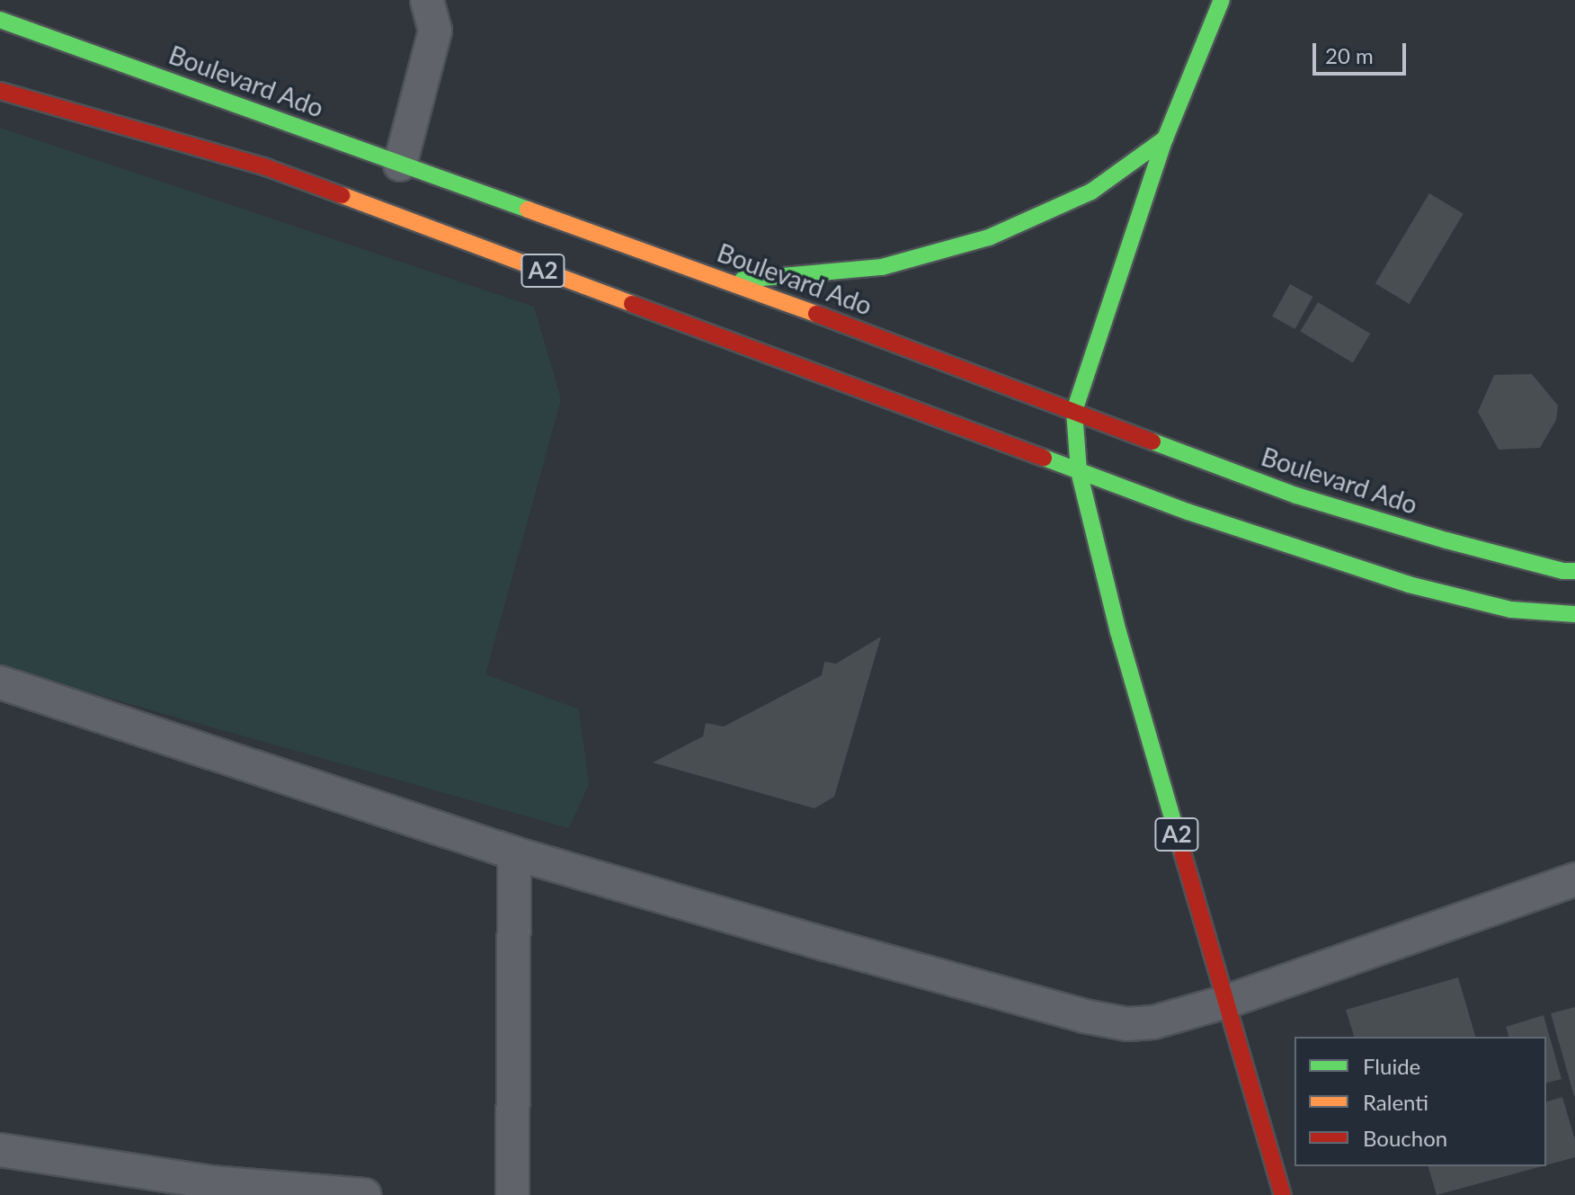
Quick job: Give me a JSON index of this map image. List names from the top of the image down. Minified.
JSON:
{"streets":{"main road":["Boulevard Ado","A2"]},"legend":["Fluide","Ralenti","Bouchon"],"scale_bar":"20 m"}
